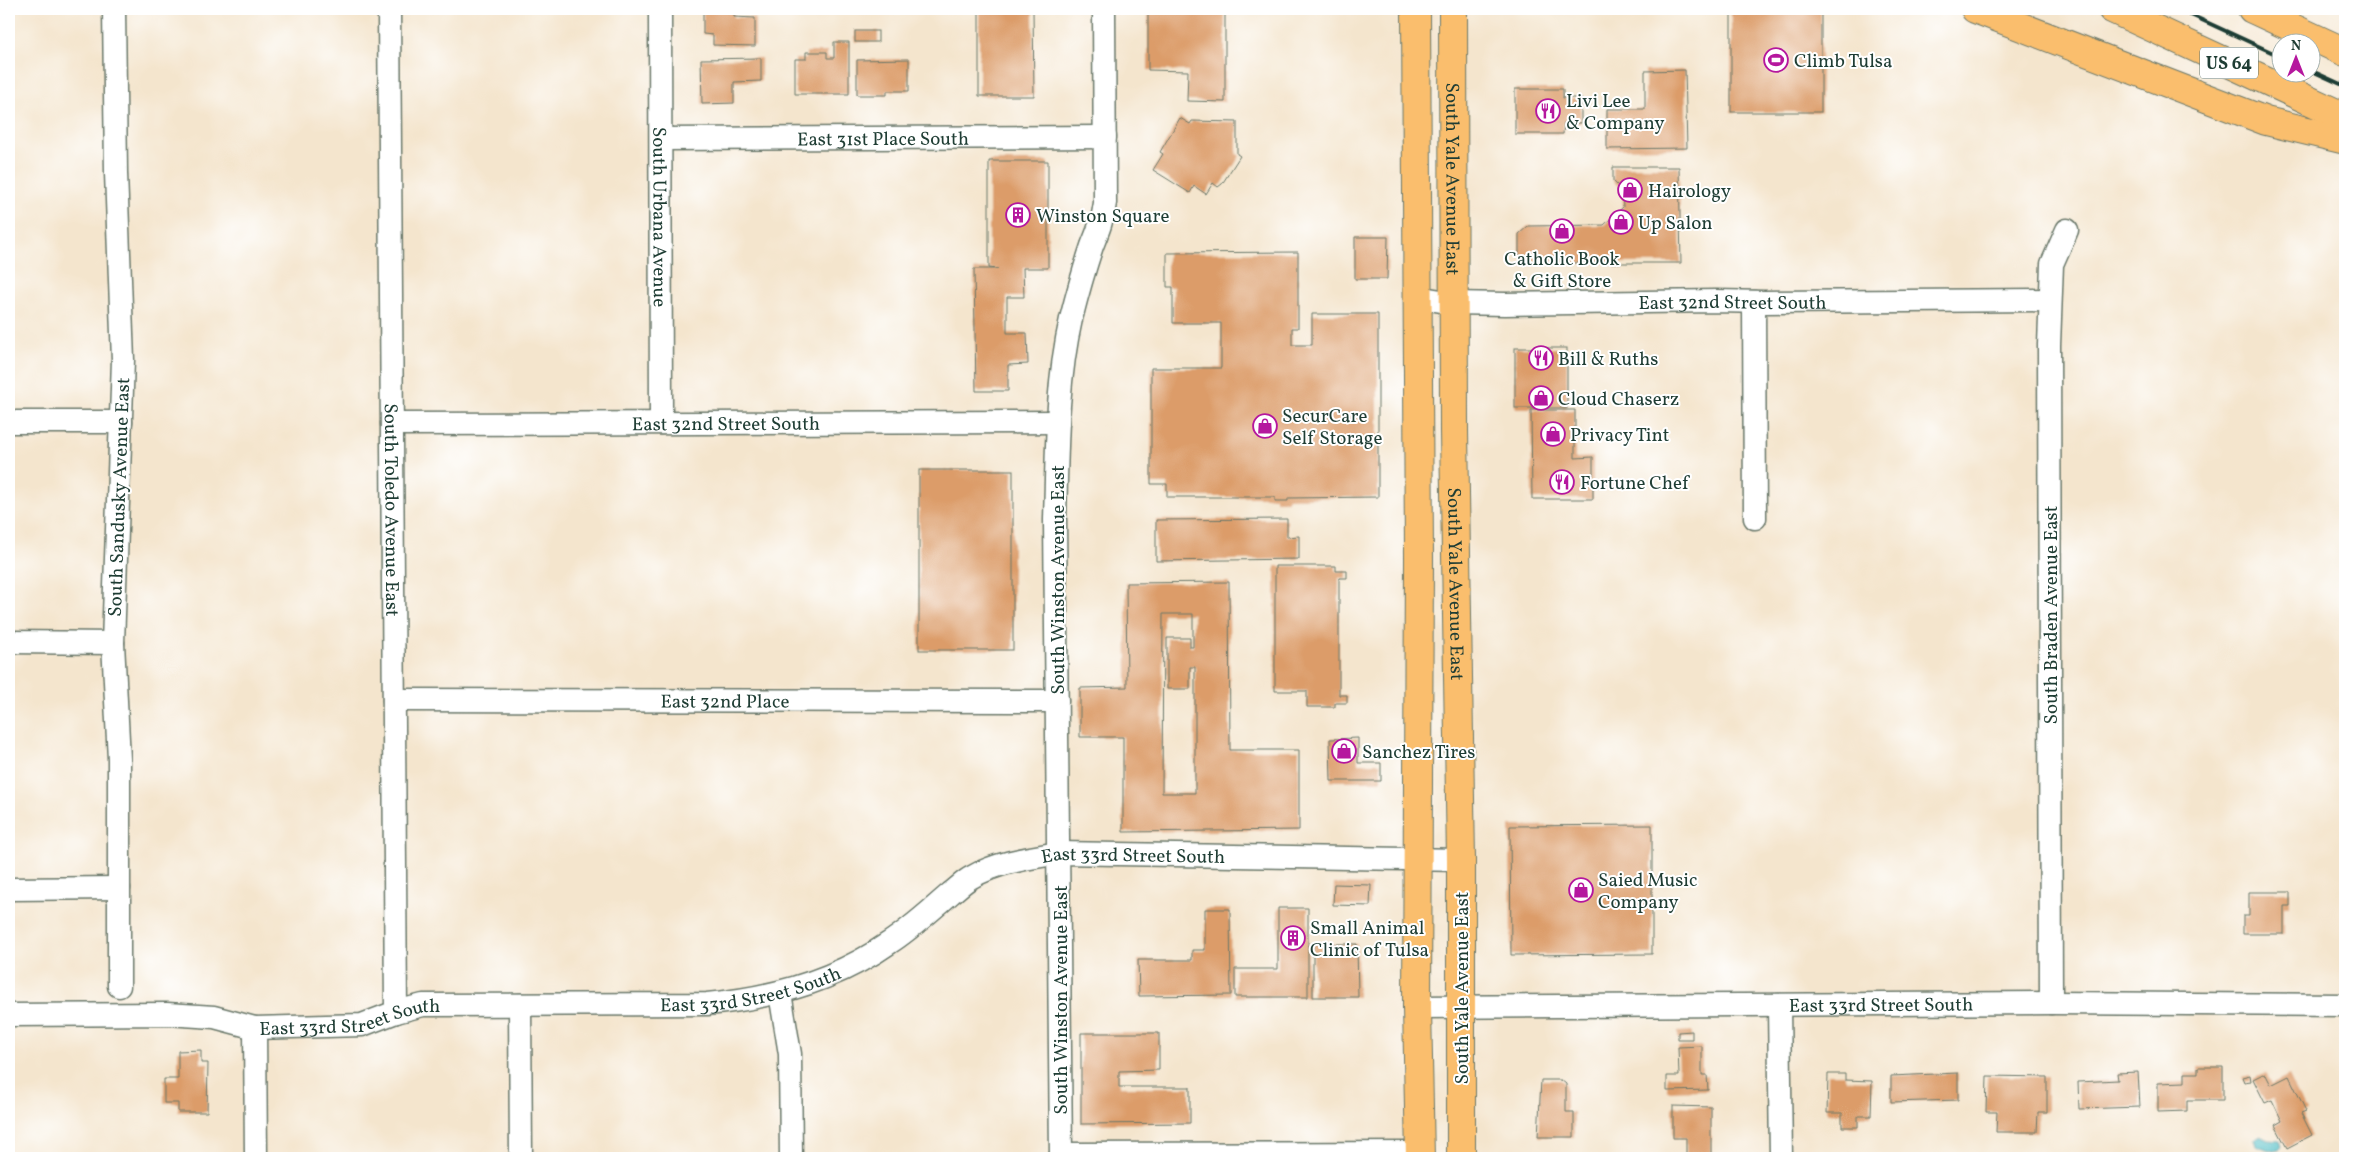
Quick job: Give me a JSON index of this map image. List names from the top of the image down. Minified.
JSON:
{"streets":{"main road":["US 64","South Yale Avenue East"],"street":["East 31st Place South","South Urbana Avenue","East 32nd Street South","South Sandusky Avenue East","South Toledo Avenue East","South Winston Avenue East","South Braden Avenue East","East 32nd Place","East 33rd Street South"]},"crossings":[["East 31st Place South","South Urbana Avenue"],["East 31st Place South","South Winston Avenue East"],["South Yale Avenue East","East 32nd Street South"],["South Yale Avenue East","East 33rd Street South"],["South Urbana Avenue","East 32nd Street South"],["East 32nd Street South","South Toledo Avenue East"],["East 32nd Street South","South Winston Avenue East"],["East 32nd Street South","South Braden Avenue East"],["South Toledo Avenue East","East 32nd Place"],["South Toledo Avenue East","East 33rd Street South"],["South Winston Avenue East","East 32nd Place"],["South Winston Avenue East","East 33rd Street South"],["South Braden Avenue East","East 33rd Street South"]],"places":{"sports":["Climb Tulsa"],"restaurant":["Livi Lee & Company","Bill & Ruths","Fortune Chef"],"shop":["Hairology","Up Salon","Catholic Book & Gift Store","Cloud Chaserz","SecurCare Self Storage","Privacy Tint","Sanchez Tires","Saied Music Company"],"building":["Winston Square","Small Animal Clinic of Tulsa"]},"north":"top"}
